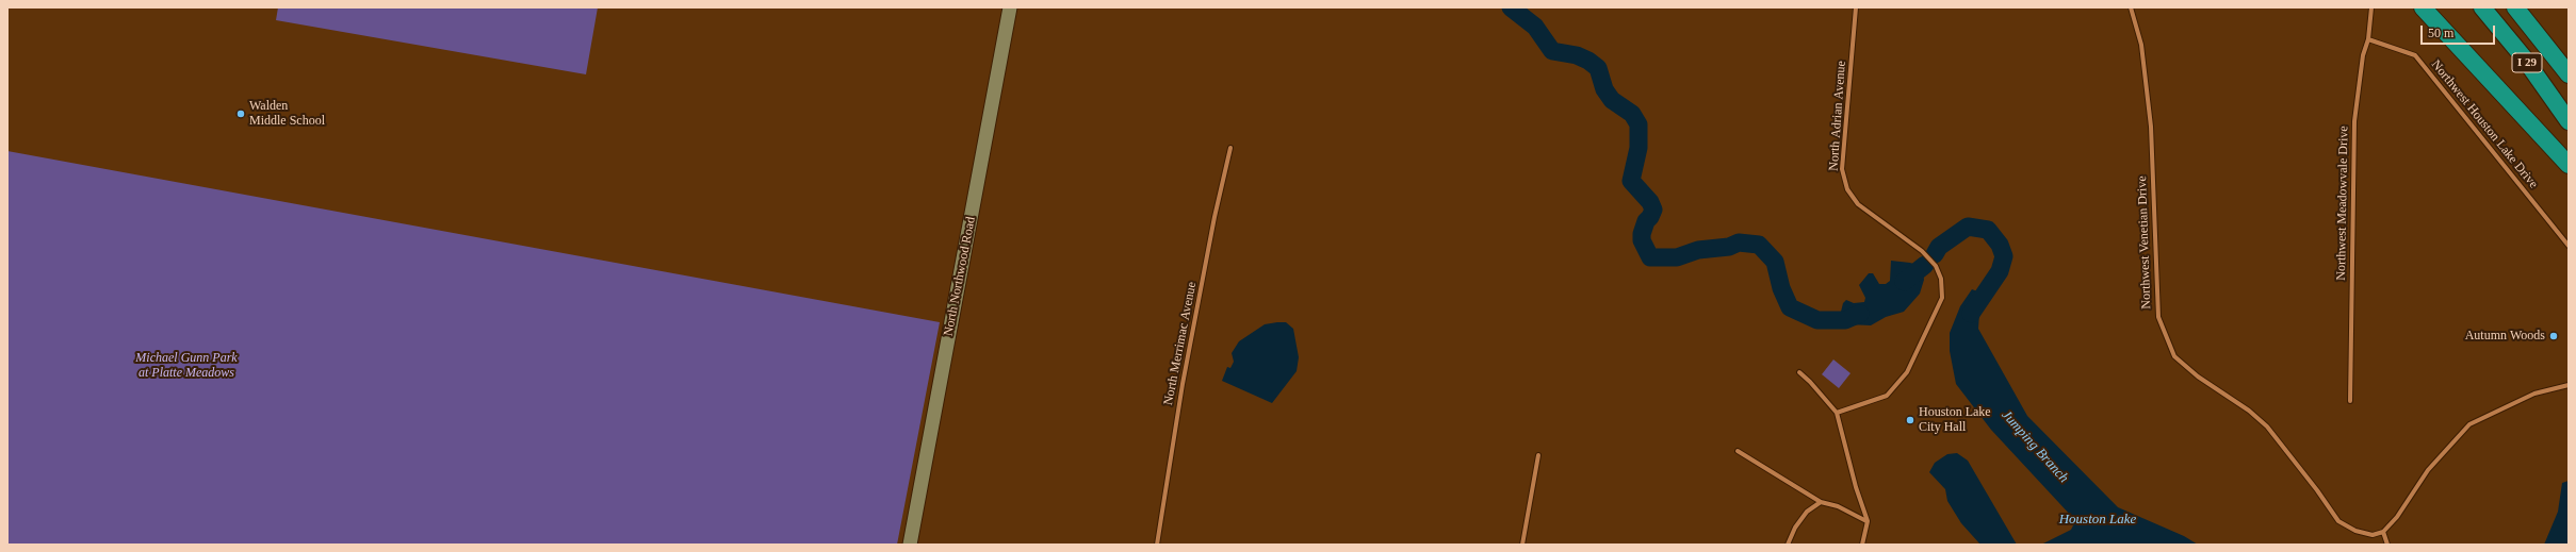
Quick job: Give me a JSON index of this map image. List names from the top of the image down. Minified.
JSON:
{"streets":{"highway":["I 29"],"street":["North Adrian Avenue","Northwest Houston Lake Drive","Northwest Meadowvale Drive","Northwest Venetian Drive","North Northwood Road","North Merrimac Avenue"]},"crossings":[["Northwest Houston Lake Drive","Northwest Meadowvale Drive"]],"water":["Jumping Branch","Houston Lake"],"parks":["Michael Gunn Park at Platte Meadows"],"places":["Walden Middle School","Autumn Woods","Houston Lake City Hall"],"scale_bar":"50 m"}
